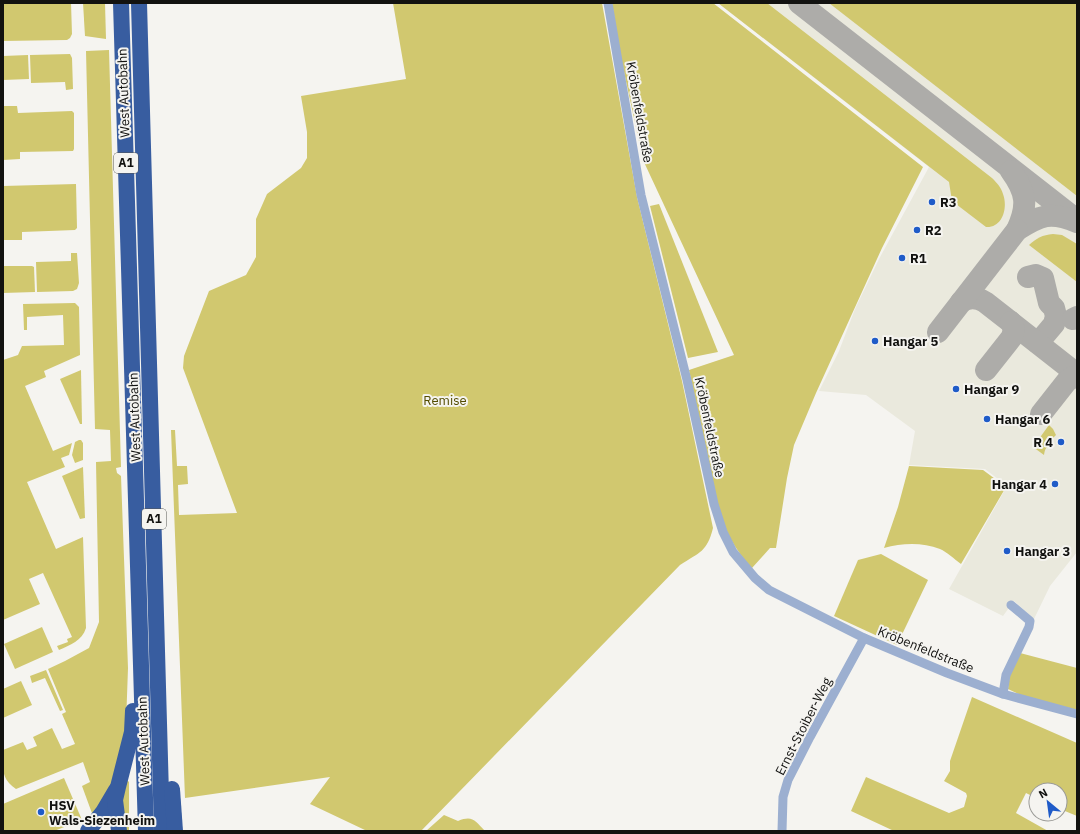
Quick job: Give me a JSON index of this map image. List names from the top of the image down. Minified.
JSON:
{"streets":{"highway":["West Autobahn","A1"],"street":["Kröbenfeldstraße","Ernst-Stoiber-Weg"]},"crossings":[["Kröbenfeldstraße","Ernst-Stoiber-Weg"]],"parks":["Remise"],"places":["R3","R2","R1","Hangar 5","Hangar 9","Hangar 6","R 4","Hangar 4","Hangar 3","HSV Wals-Siezenheim"],"north":"top left"}
